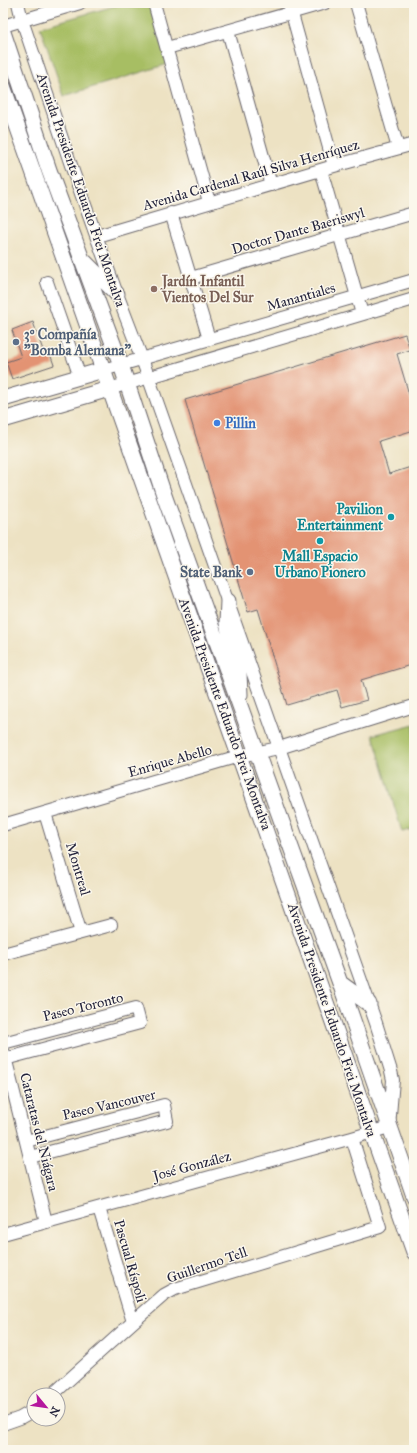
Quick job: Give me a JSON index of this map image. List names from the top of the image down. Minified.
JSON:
{"streets":{"main road":["Avenida Presidente Eduardo Frei Montalva"],"street":["Avenida Cardenal Raúl Silva Henríquez","Doctor Dante Baeriswyl","Manantiales","Enrique Abello","Montreal","Paseo Toronto","Paseo Vancouver","Cataratas del Niágara","José González","Pascual Ríspoli","Guillermo Tell"]},"crossings":[["Avenida Cardenal Raúl Silva Henríquez","Avenida Presidente Eduardo Frei Montalva"],["Avenida Presidente Eduardo Frei Montalva","Manantiales"],["Avenida Presidente Eduardo Frei Montalva","Enrique Abello"],["Avenida Presidente Eduardo Frei Montalva","José González"],["Enrique Abello","Montreal"],["Paseo Toronto","Cataratas del Niágara"],["Paseo Vancouver","Cataratas del Niágara"],["Cataratas del Niágara","José González"],["José González","Pascual Ríspoli"],["José González","Guillermo Tell"],["Pascual Ríspoli","Guillermo Tell"]],"places":["Jardín Infantil Vientos Del Sur","3º Compañía \"Bomba Alemana\"","Pillin","Pavilion Entertainment","Mall Espacio Urbano Pionero","State Bank"],"north":"bottom right"}
